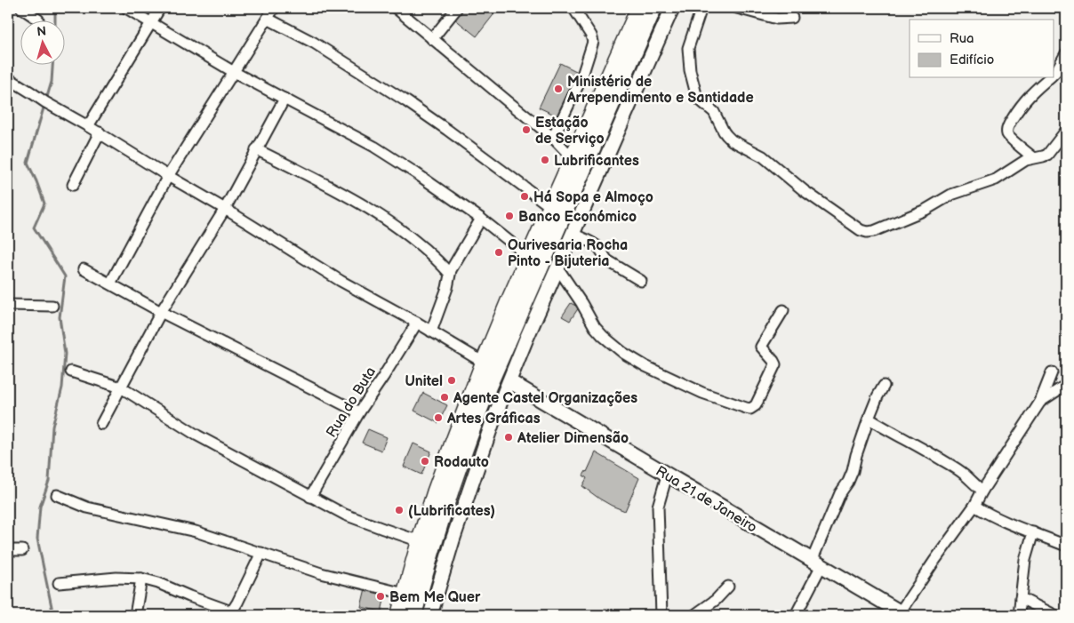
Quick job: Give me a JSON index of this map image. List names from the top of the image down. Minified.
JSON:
{"streets":{"street":["Rua do Buta","Rua 21 de Janeiro"]},"places":["Ministério de Arrependimento e Santidade","Estação de Serviço","Lubrificantes","Há Sopa e Almoço","Banco Económico","Ourivesaria Rocha Pinto - Bijuteria","Unitel","Agente Castel Organizações","Artes Gráficas","Atelier Dimensão","Rodauto","(Lubrificates)","Bem Me Quer"],"legend":["Rua","Edifício"],"north":"top"}
